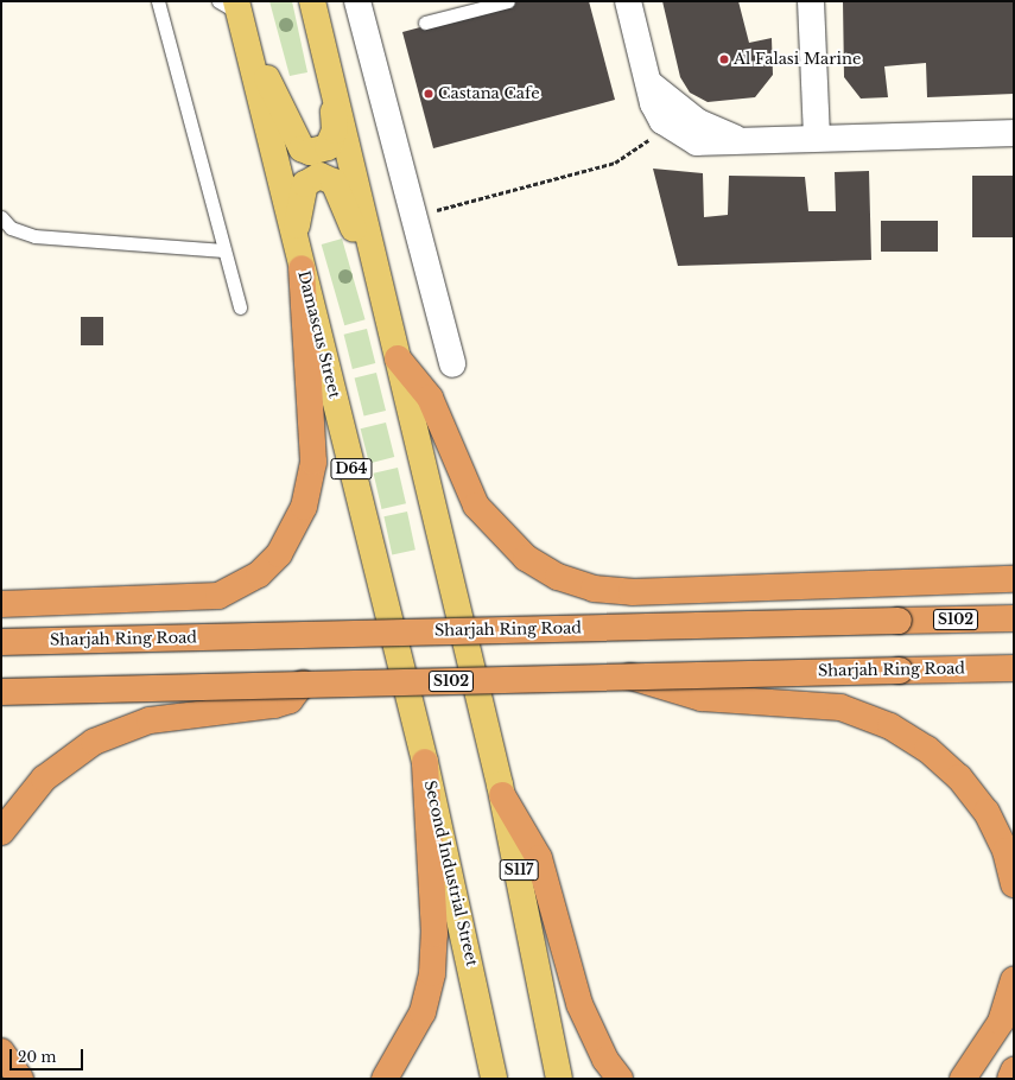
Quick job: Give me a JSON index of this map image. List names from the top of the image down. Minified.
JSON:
{"streets":{"highway":["S102","Sharjah Ring Road"],"main road":["Damascus Street","D64","S117","Second Industrial Street"]},"crossings":[["Damascus Street","Second Industrial Street"]],"places":["Al Falasi Marine","Castana Cafe"],"scale_bar":"20 m"}
